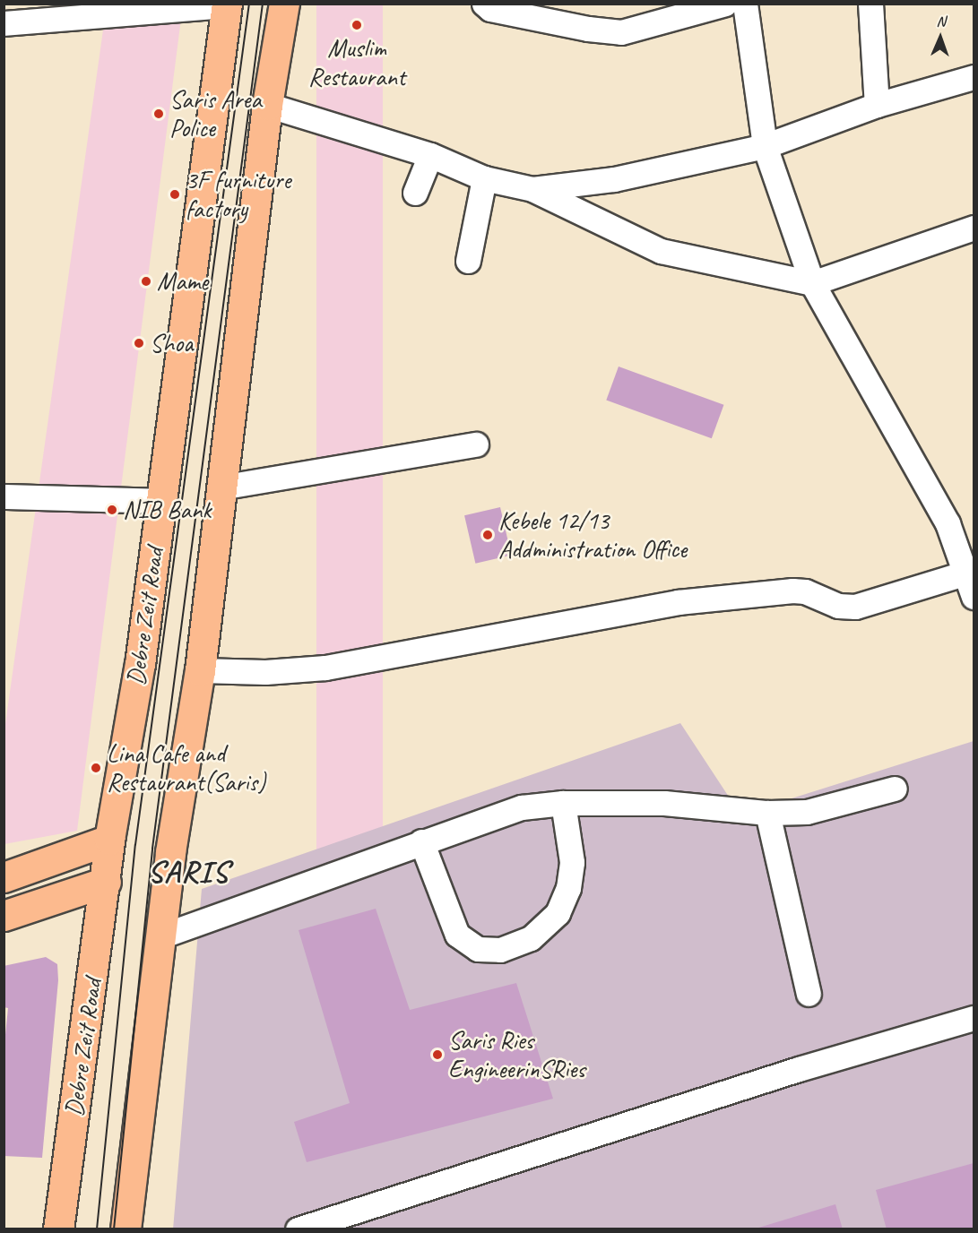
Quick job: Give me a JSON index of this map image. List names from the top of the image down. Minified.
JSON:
{"streets":{"main road":["Debre Zeit Road"]},"districts":["SARIS"],"places":["Muslim Restaurant","Saris Area Police","3F furniture factory","Mame","Shoa","NIB Bank","Kebele 12/13 Addministration Office","Lina Cafe and Restaurant(Saris)","Saris Ries EngineerinSRies"],"north":"top"}
